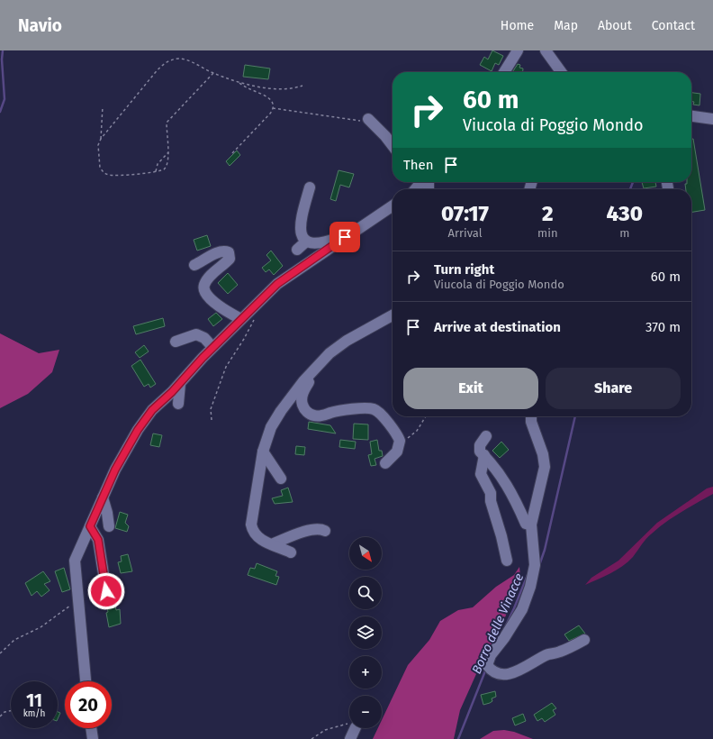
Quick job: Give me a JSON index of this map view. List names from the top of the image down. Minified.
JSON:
{"water":["Borro delle Vinacce"],"north":"bottom right","page":{"header":"Navio","nav":["Home","Map","About","Contact"],"turn":["60 m","Viucola di Poggio Mondo"],"then":"Then","eta":["07:17","Arrival","2","min","430","m"],"list":[{"name":"Turn right","note":"Viucola di Poggio Mondo","value":"60 m"},{"name":"Arrive at destination","value":"370 m"}],"buttons":["Exit","Share"],"map_buttons":["+","−"],"speed":"11 km/h","limit":"20"}}
